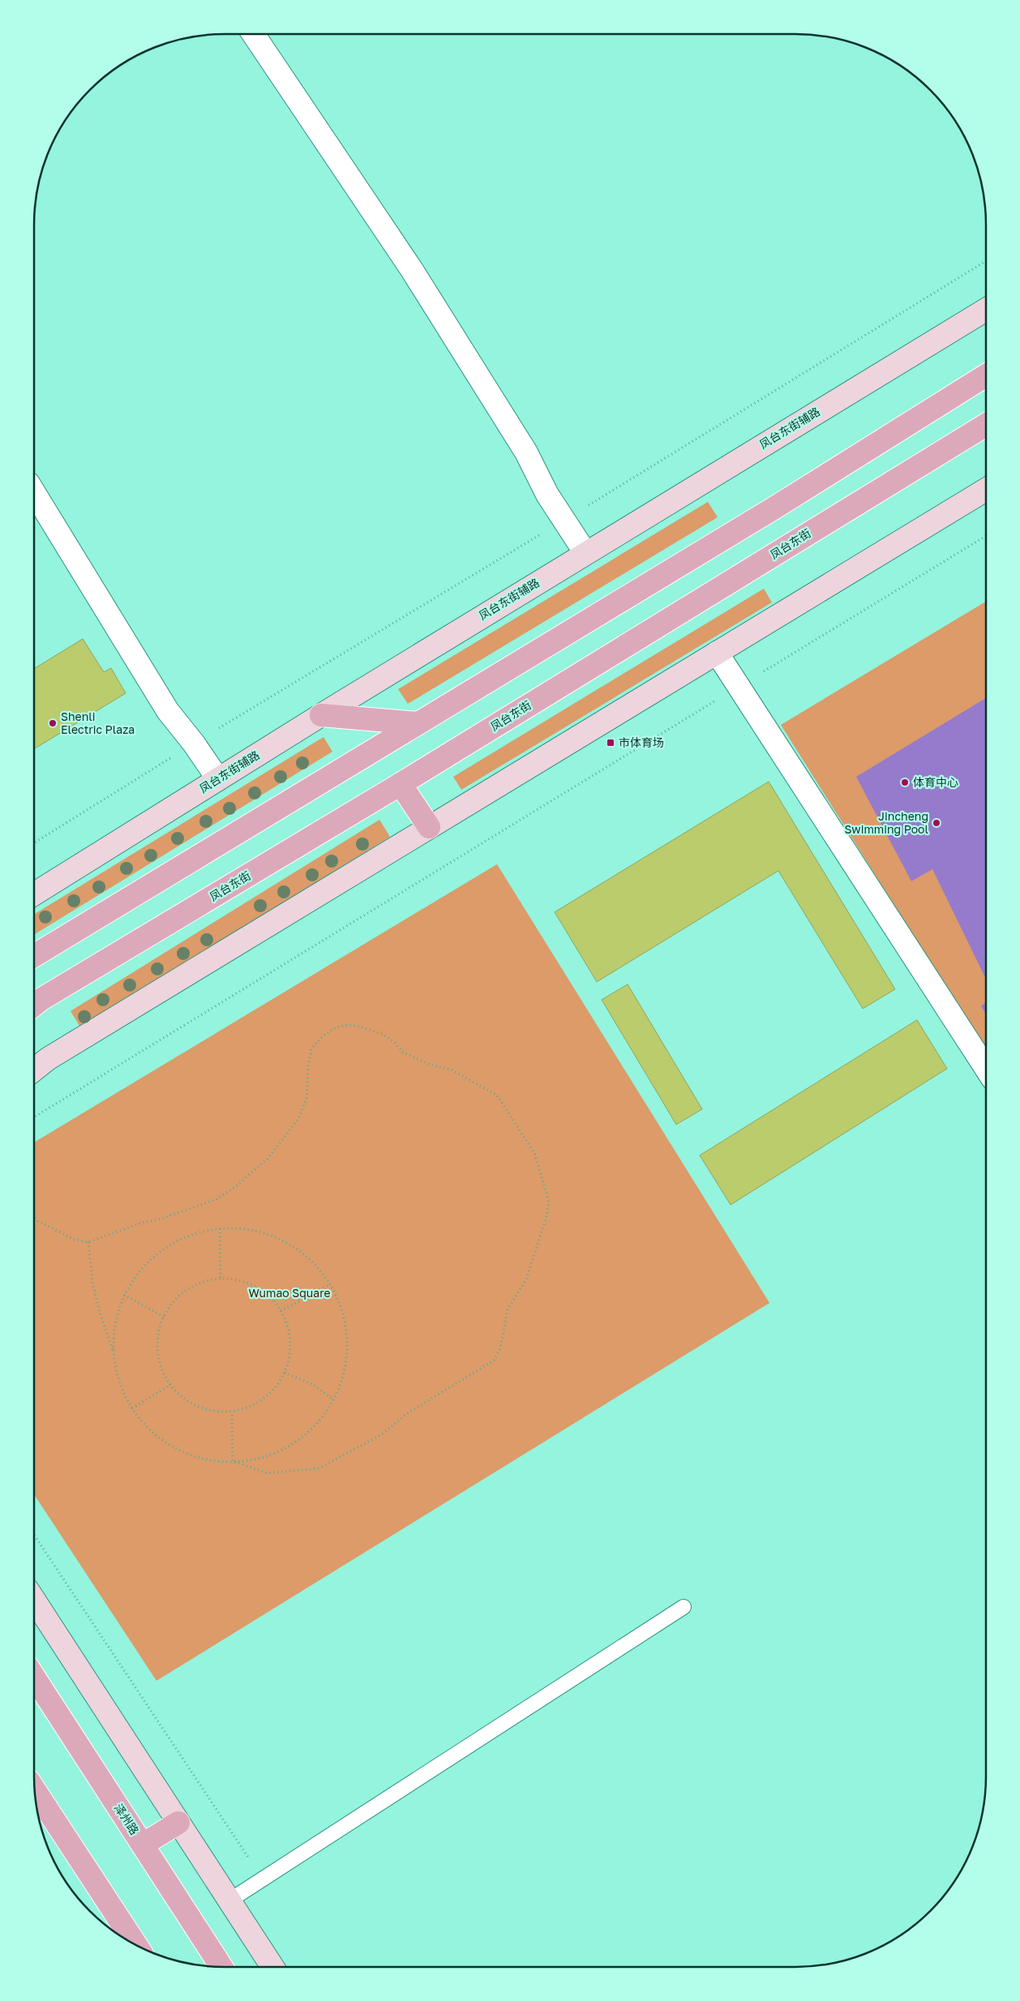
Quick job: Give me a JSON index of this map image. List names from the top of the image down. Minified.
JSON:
{"streets":{"main road":["凤台东街辅路","凤台东街","泽州路"]},"parks":["Wumao Square"],"places":{"other":["Shenli Electric Plaza","体育中心","Jincheng Swimming Pool"],"transit":["市体育场"]}}
